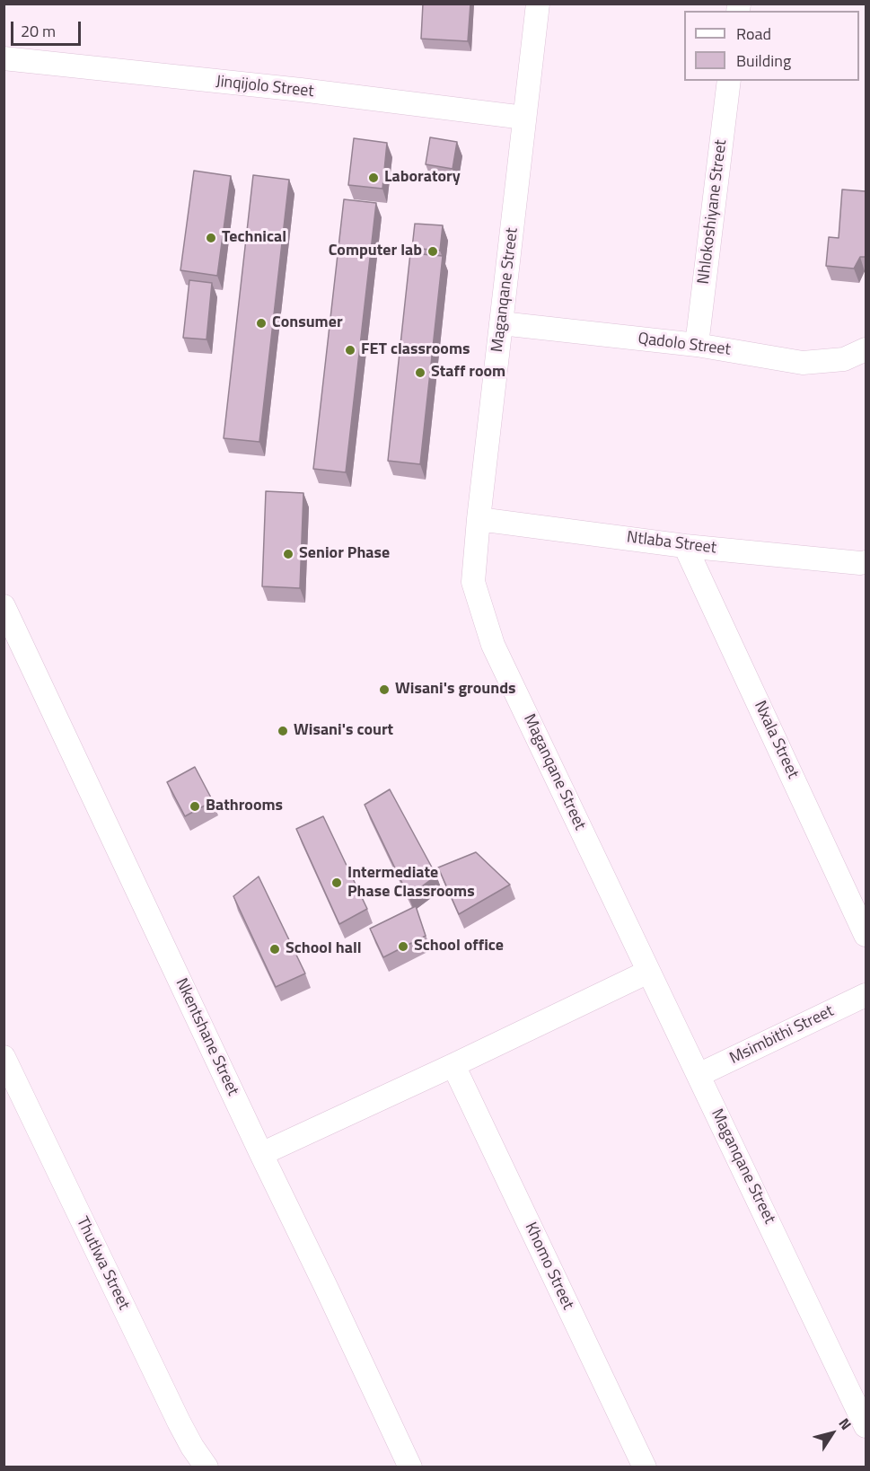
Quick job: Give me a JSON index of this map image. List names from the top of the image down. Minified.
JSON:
{"streets":{"street":["Jinqijolo Street","Nhlokoshiyane Street","Maganqane Street","Qadolo Street","Ntlaba Street","Nxala Street","Msimbithi Street","Nkentshane Street","Thutlwa Street","Khomo Street"]},"crossings":[["Jinqijolo Street","Maganqane Street"],["Nhlokoshiyane Street","Qadolo Street"],["Maganqane Street","Qadolo Street"],["Maganqane Street","Ntlaba Street"],["Maganqane Street","Msimbithi Street"],["Ntlaba Street","Nxala Street"]],"places":["Laboratory","Technical","Computer lab","Consumer","FET classrooms","Staff room","Senior Phase","Wisani's grounds","Wisani's court","Bathrooms","Intermediate Phase Classrooms","School office","School hall"],"legend":["Road","Building"],"scale_bar":"20 m","north":"top right"}
